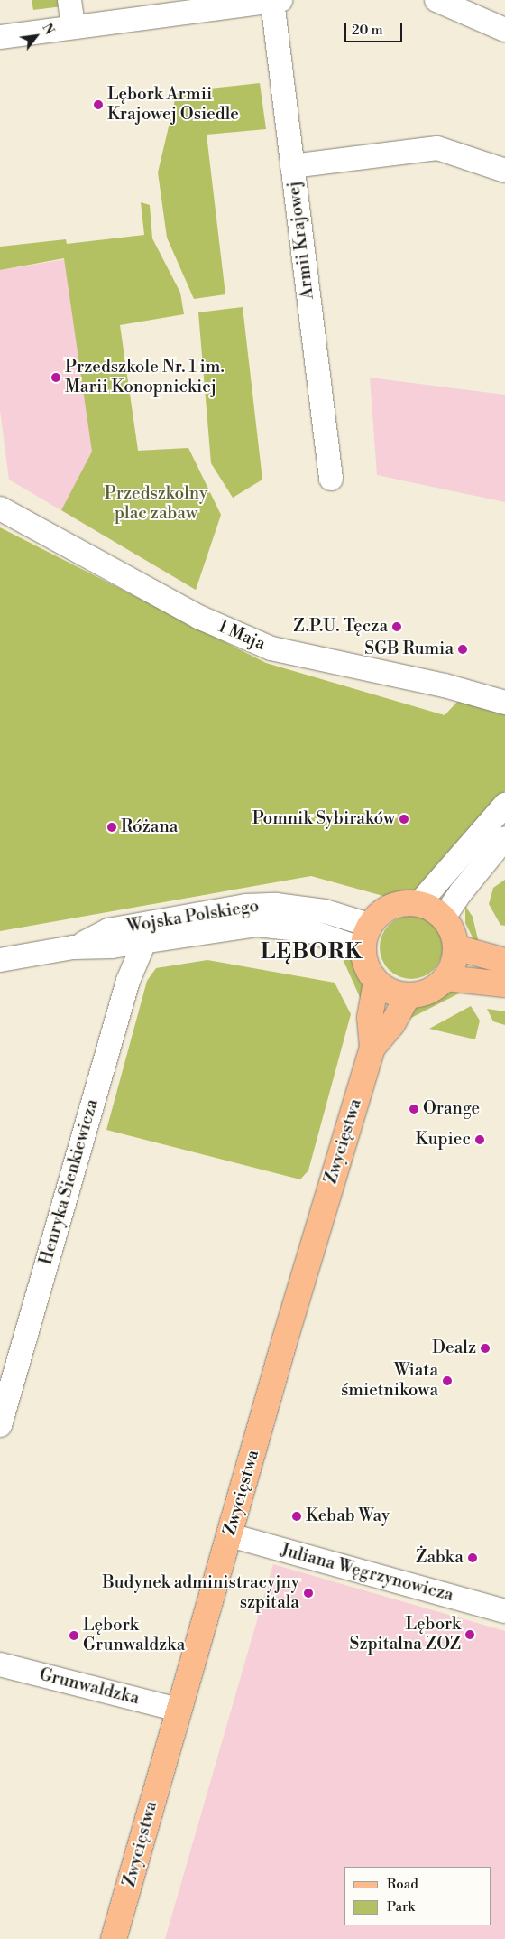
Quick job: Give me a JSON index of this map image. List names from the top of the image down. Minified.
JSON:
{"streets":{"main road":["Zwycięstwa"],"street":["Armii Krajowej","1 Maja","Wojska Polskiego","Henryka Sienkiewicza","Juliana Węgrzynowicza","Grunwaldzka"]},"crossings":[["Wojska Polskiego","Zwycięstwa"],["Wojska Polskiego","Henryka Sienkiewicza"],["Zwycięstwa","Juliana Węgrzynowicza"],["Zwycięstwa","Grunwaldzka"]],"districts":["LĘBORK"],"parks":["Przedszkolny plac zabaw"],"places":["Lębork Armii Krajowej Osiedle","Przedszkole Nr. 1 im. Marii Konopnickiej","Z.P.U. Tęcza","SGB Rumia","Pomnik Sybiraków","Różana","Orange","Kupiec","Dealz","Wiata śmietnikowa","Kebab Way","Żabka","Budynek administracyjny szpitala","Lębork Szpitalna ZOZ","Lębork Grunwaldzka"],"legend":["Road","Park"],"scale_bar":"20 m","north":"top right"}
